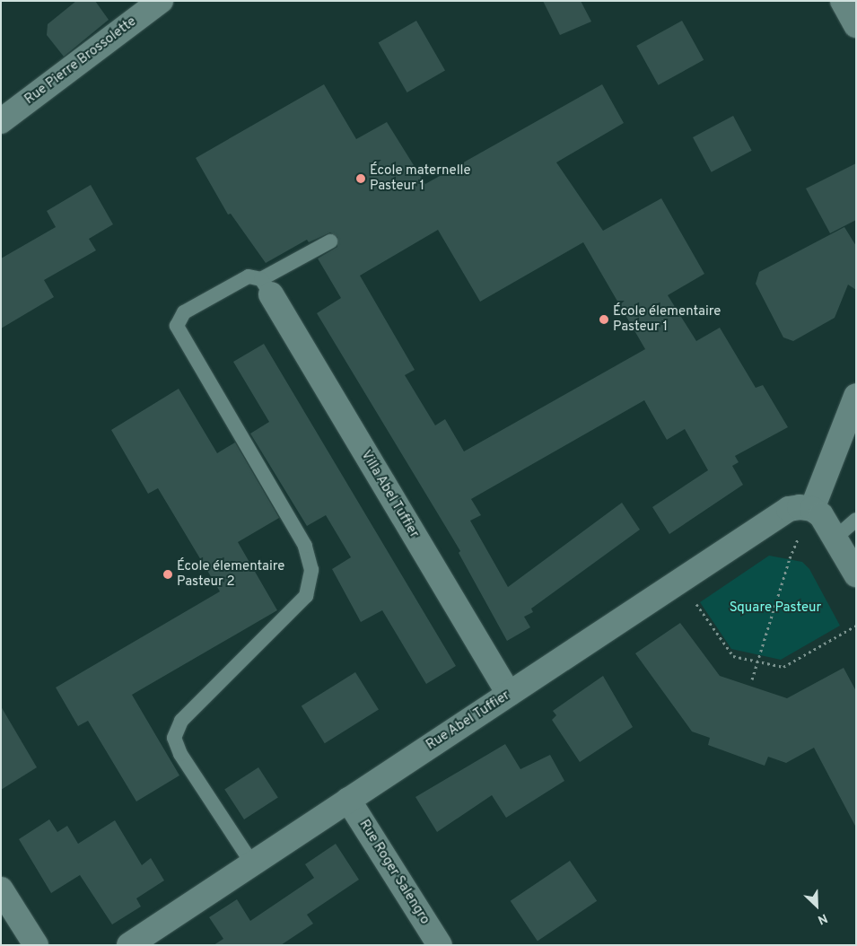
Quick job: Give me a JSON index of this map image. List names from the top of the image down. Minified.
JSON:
{"streets":{"street":["Rue Pierre Brossolette","Villa Abel Tuffier","Rue Abel Tuffier","Rue Roger Salengro"]},"crossings":[["Villa Abel Tuffier","Rue Abel Tuffier"],["Rue Abel Tuffier","Rue Roger Salengro"]],"parks":["Square Pasteur"],"places":["École maternelle Pasteur 1","École élementaire Pasteur 1","École élementaire Pasteur 2"],"north":"bottom right"}
